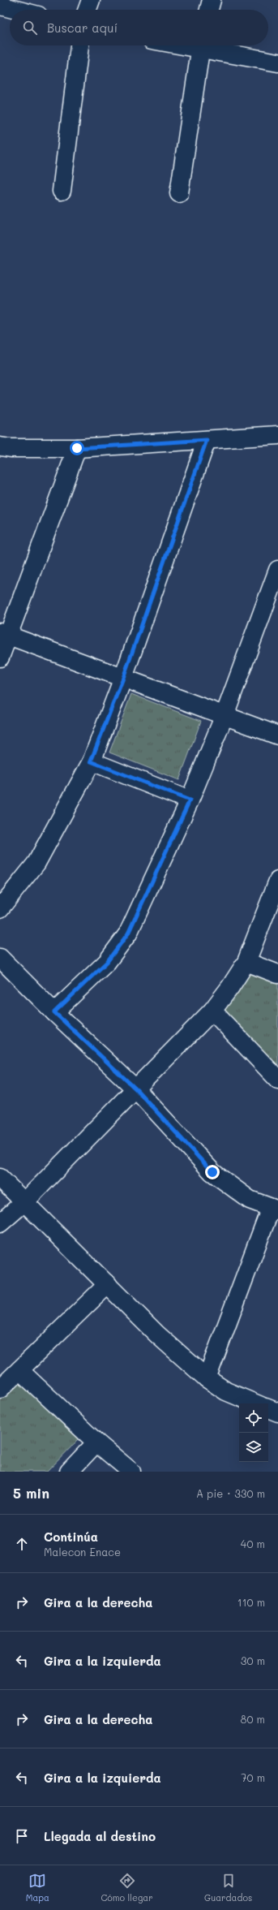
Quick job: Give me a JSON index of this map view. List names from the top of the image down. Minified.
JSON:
{"page":{"search":"Buscar aquí","heading":["5 min","A pie · 330 m"],"list":[["Continúa","Malecon Enace","40 m"],["Gira a la derecha","110 m"],["Gira a la izquierda","30 m"],["Gira a la derecha","80 m"],["Gira a la izquierda","70 m"],"Llegada al destino"],"nav":["Mapa","Cómo llegar","Guardados"]}}
